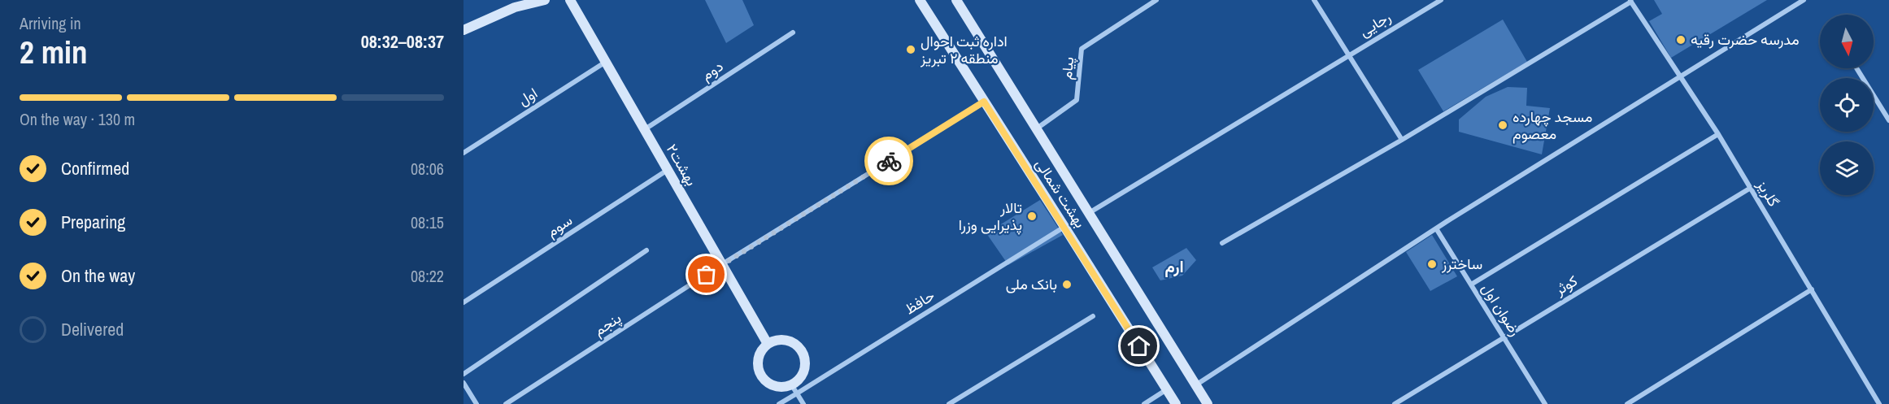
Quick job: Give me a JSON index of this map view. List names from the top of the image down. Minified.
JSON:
{"streets":{"main road":["بهشت۲","بهشت شمالی"],"street":["رجایی","پیام","دوم","اول","گلریز","سوم","کوثر","حافظ","رضوان اول","پنجم"]},"crossings":[["رجایی","بهشت شمالی"],["پیام","بهشت شمالی"],["دوم","بهشت۲"],["اول","بهشت۲"],["بهشت۲","سوم"],["بهشت۲","پنجم"],["بهشت شمالی","حافظ"],["بهشت شمالی","پنجم"],["گلریز","کوثر"],["کوثر","رضوان اول"]],"districts":["ارم"],"places":["مدرسه حضرت رقیه","اداره ثبت احوال منطقه ۲ تبریز","مسجد چهارده معصوم","تالار پذیرایی وزرا","ساخترز","بانک ملی"],"north":"bottom","page":{"heading":["2 min","Arriving in","08:32–08:37"],"bar":"On the way · 130 m","list":[["Confirmed","08:06"],["Preparing","08:15"],["On the way","08:22"],"Delivered"]}}
